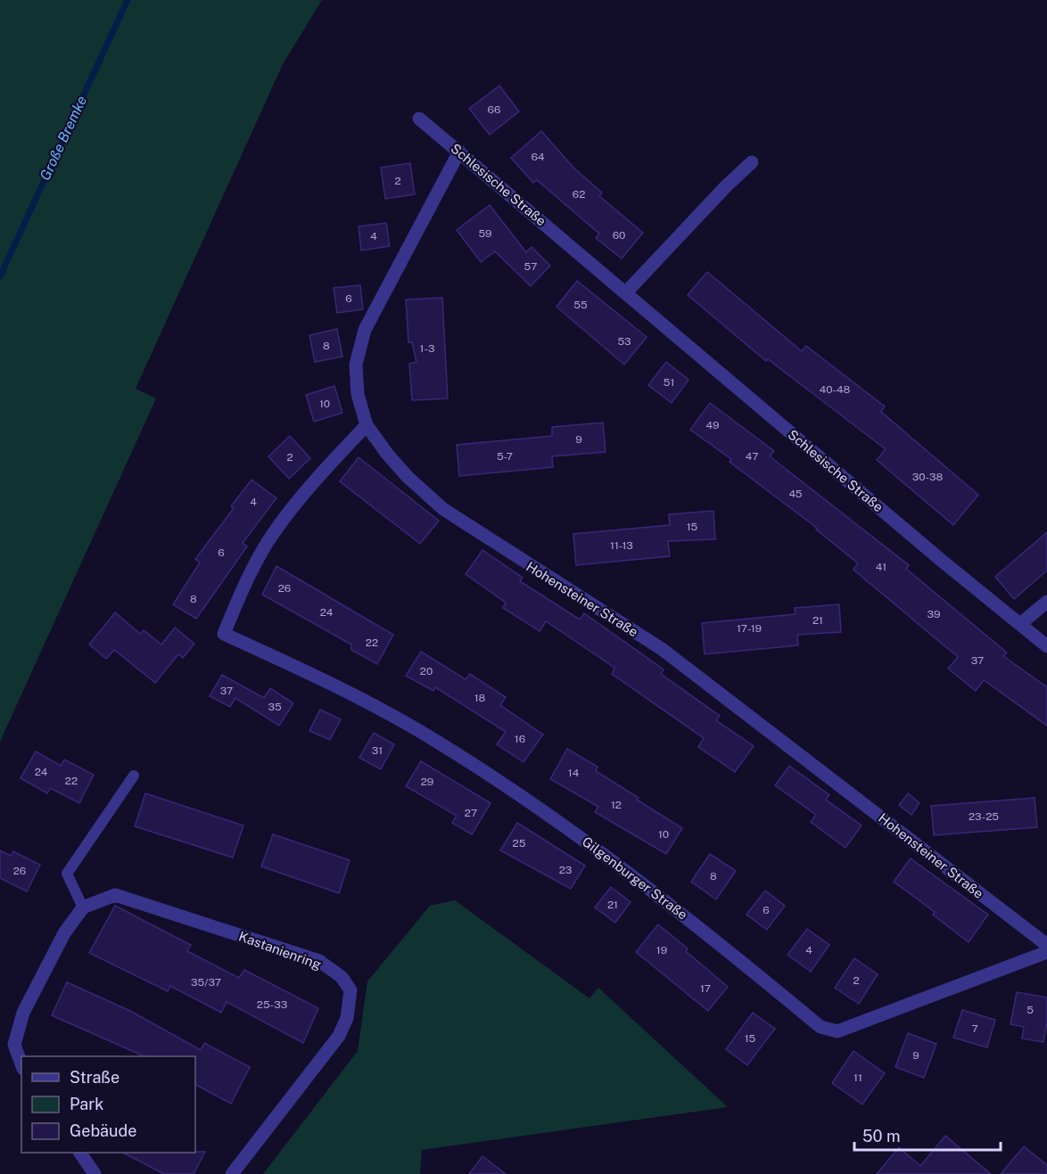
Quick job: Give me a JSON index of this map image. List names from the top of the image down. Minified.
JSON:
{"streets":{"street":["Schlesische Straße","Hohensteiner Straße","Gilgenburger Straße","Kastanienring"]},"crossings":[["Schlesische Straße","Hohensteiner Straße"],["Hohensteiner Straße","Gilgenburger Straße"]],"water":["Große Bremke"],"house_numbers":["66","64","2","62","59","60","4","57","6","55","53","8","1-3","51","40-48","10","49","9","5-7","47","2","30-38","45","4","15","11-13","6","41","26","8","24","39","21","17-19","22","37","20","37","18","35","16","31","24","14","22","29","12","27","23-25","10","25","23","26","8","21","6","19","4","2","35/37","17","25-33","5","7","15","9","11"],"legend":["Straße","Park","Gebäude"],"scale_bar":"50 m"}
